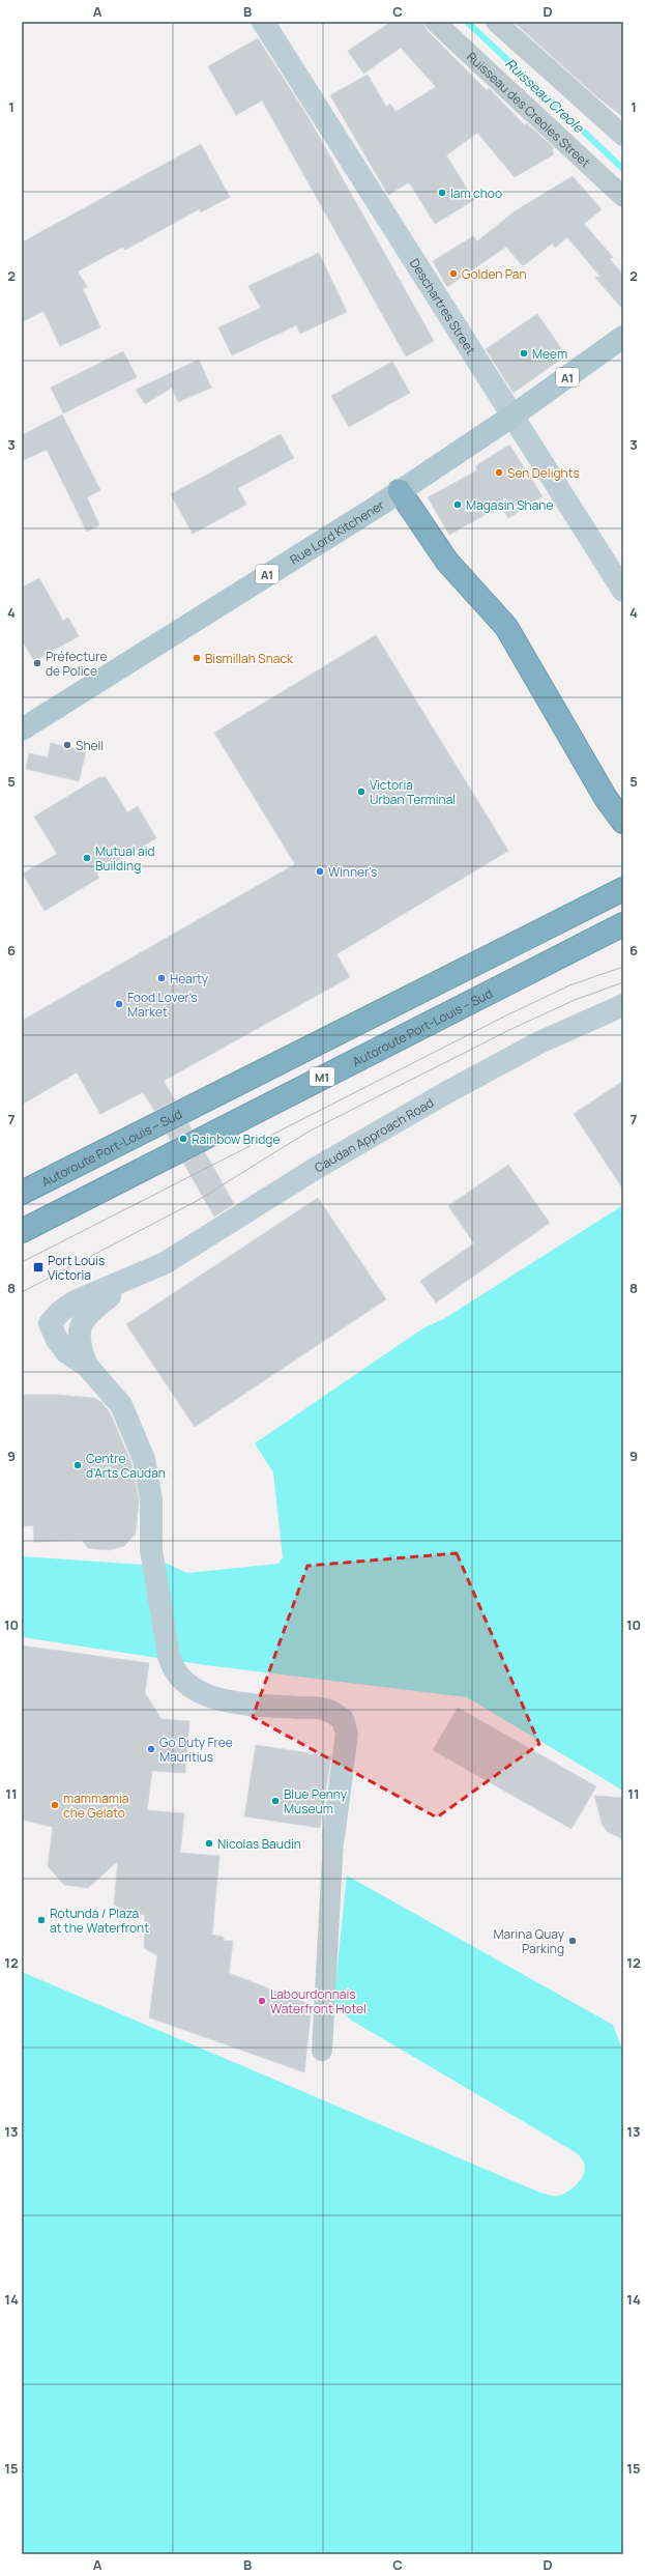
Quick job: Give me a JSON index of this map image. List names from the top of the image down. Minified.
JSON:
{"streets":{"highway":["Autoroute Port-Louis – Sud","M1"],"main road":["A1","Rue Lord Kitchener"],"street":["Ruisseau des Creoles Street","Deschartres Street","Caudan Approach Road"]},"crossings":[["Deschartres Street","Rue Lord Kitchener"]],"water":["Ruisseau Creole"],"places":{"other":["lam choo","Golden Pan","Meem","Sen Delights","Magasin Shane","Bismillah Snack","Préfecture de Police","Shell","Victoria Urban Terminal","Mutual aid Building","Winner's","Hearty","Food Lover's Market","Rainbow Bridge","Centre d'Arts Caudan","Go Duty Free Mauritius","Blue Penny Museum","mammamia che Gelato","Nicolas Baudin","Rotunda / Plaza at the Waterfront","Marina Quay Parking","Labourdonnais Waterfront Hotel"],"transit":["Port Louis Victoria"]},"grid":{"columns":["A","B","C","D"],"rows":["1","2","3","4","5","6","7","8","9","10","11","12","13","14","15"]}}
